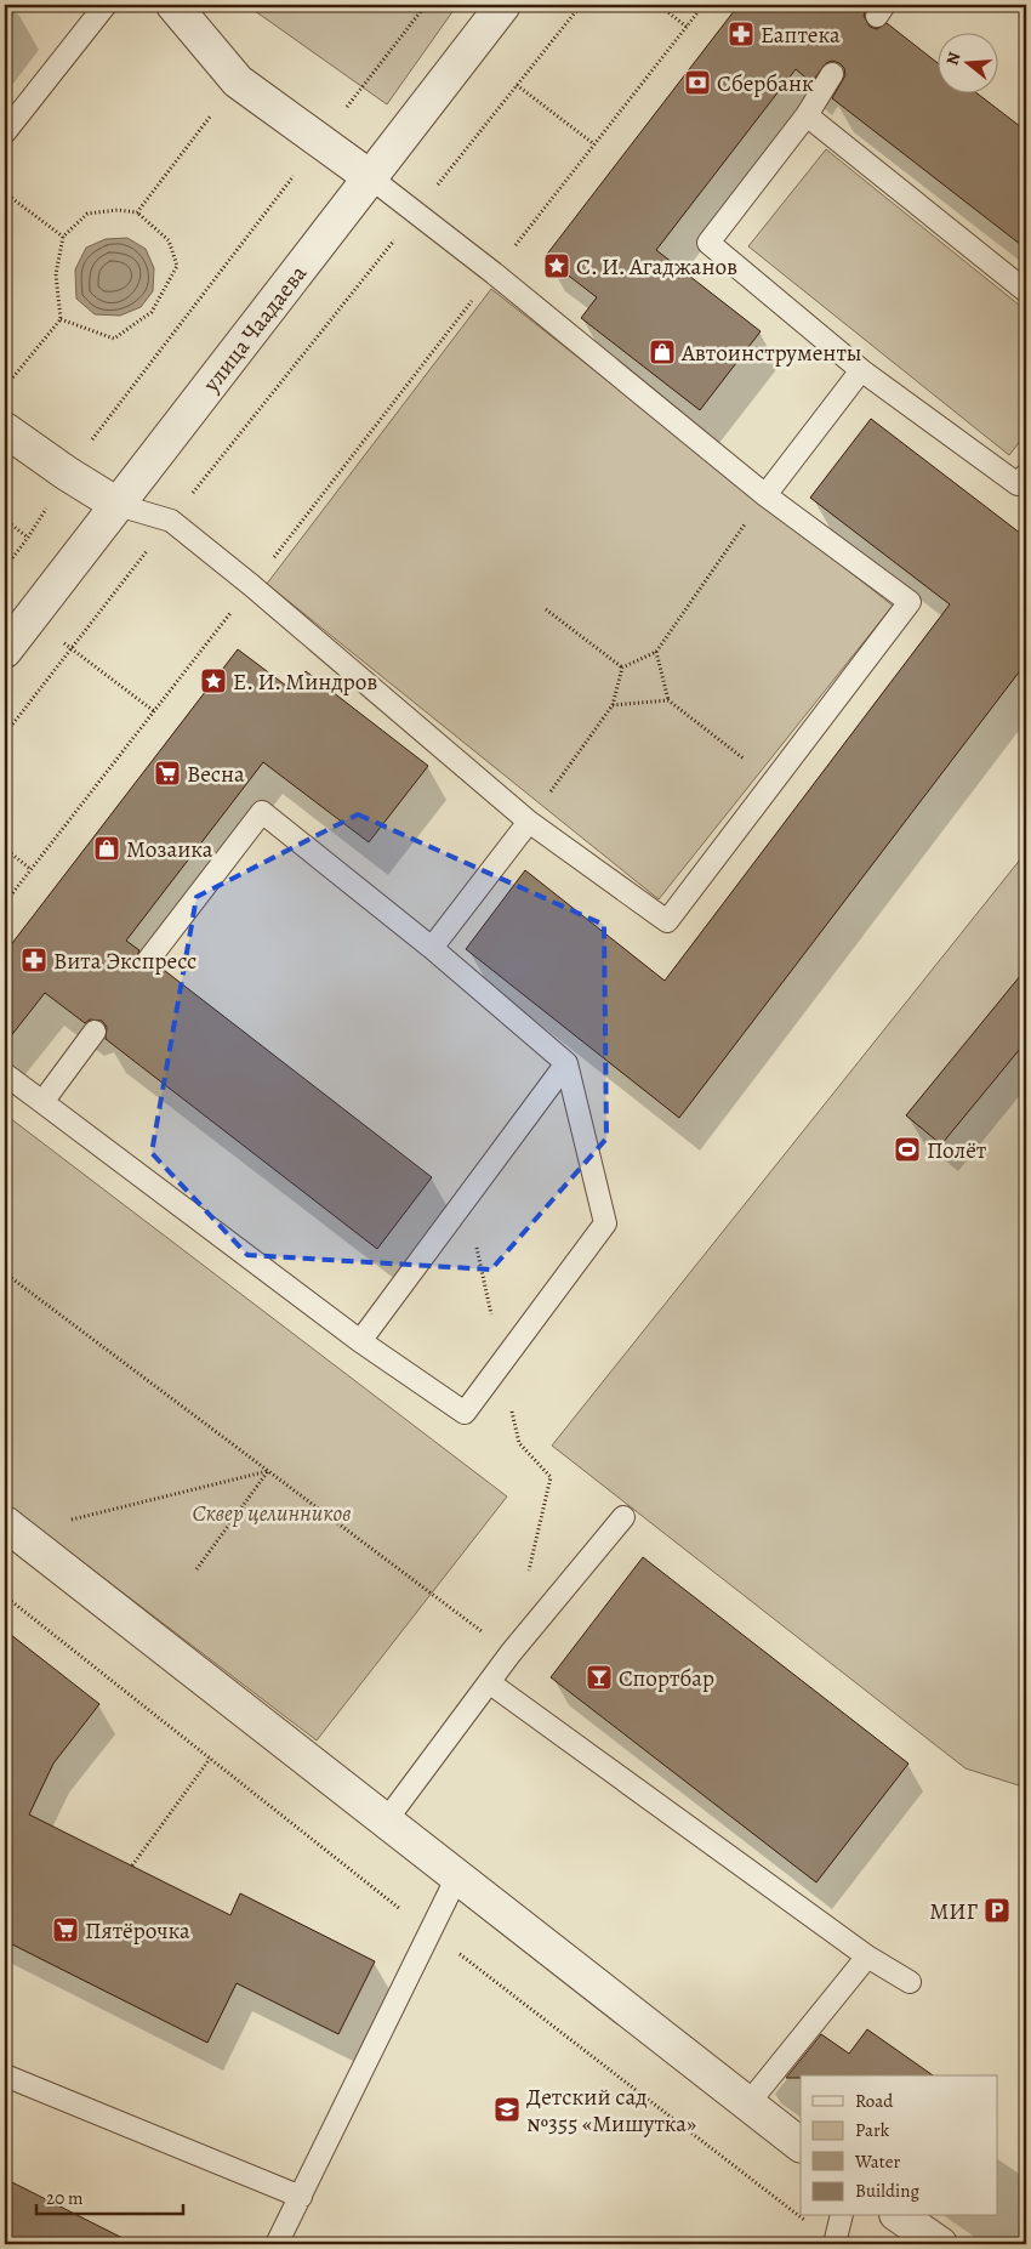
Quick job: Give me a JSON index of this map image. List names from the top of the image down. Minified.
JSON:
{"streets":{"street":["улица Чаадаева"]},"parks":["Сквер целинников"],"places":{"pharmacy":["Еаптека","Вита Экспресс"],"bank":["Сбербанк"],"place":["С. И. Агаджанов","Е. И. Миндров"],"shop":["Автоинструменты","Мозаика"],"supermarket":["Весна","Пятёрочка"],"sports":["Полёт"],"bar":["Спортбар"],"parking":["МИГ"],"school or university":["Детский сад №355 «Мишутка»"]},"legend":["Road","Park","Water","Building"],"scale_bar":"20 m","north":"left"}
